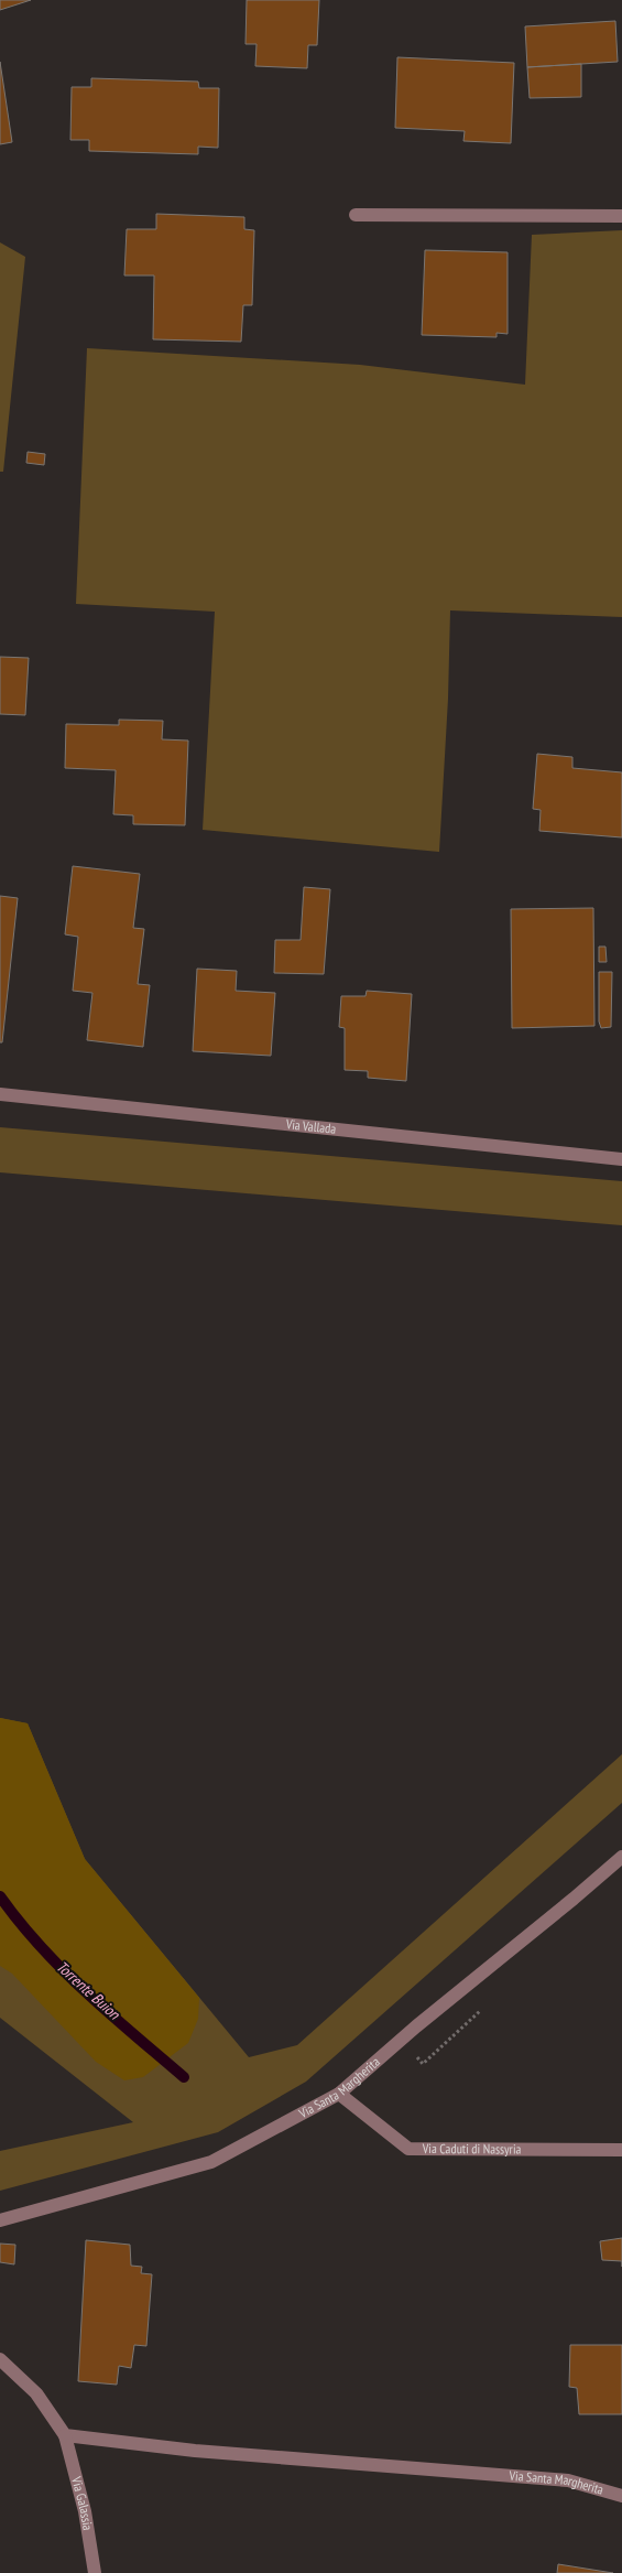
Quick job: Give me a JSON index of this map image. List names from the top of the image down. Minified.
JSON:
{"streets":{"street":["Via Vallada","Via Santa Margherita","Via Caduti di Nassyria","Via Galassia"]},"crossings":[["Via Santa Margherita","Via Caduti di Nassyria"],["Via Santa Margherita","Via Galassia"]],"water":["Torrente Buion"]}
